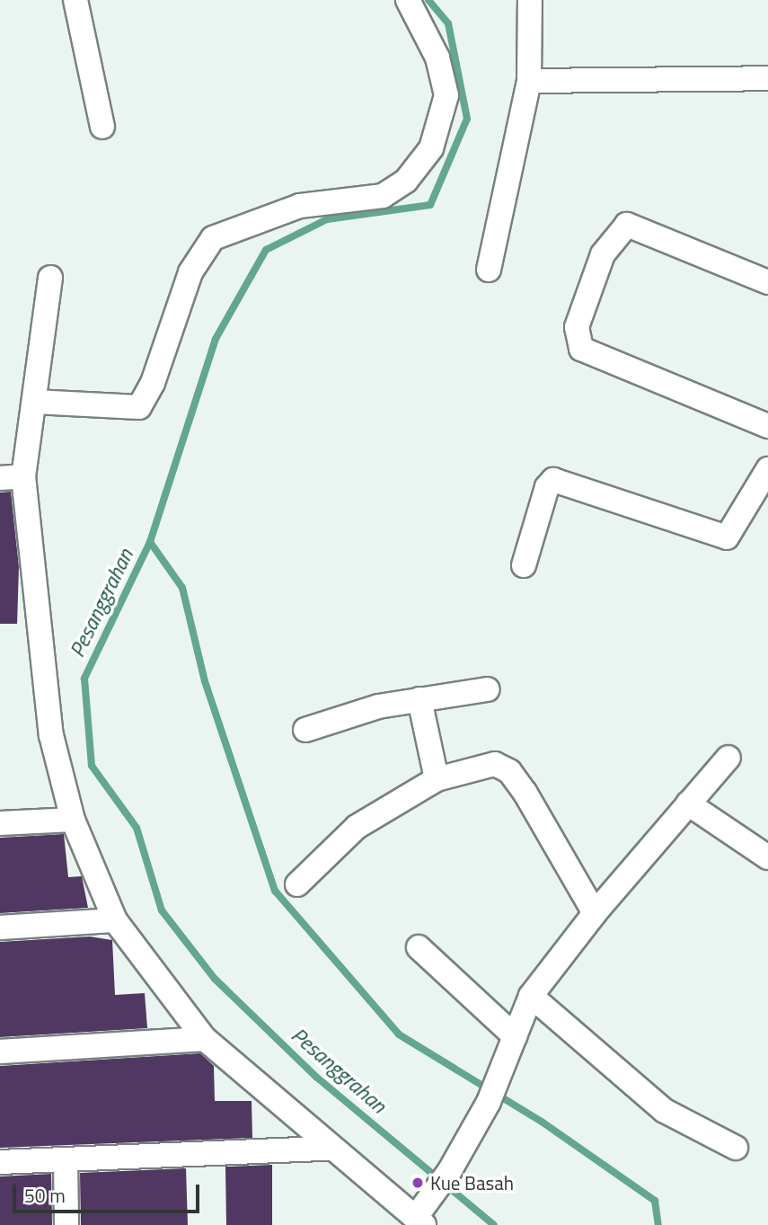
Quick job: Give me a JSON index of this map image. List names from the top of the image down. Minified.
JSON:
{"water":["Pesanggrahan"],"places":["Kue Basah"],"scale_bar":"50 m"}
